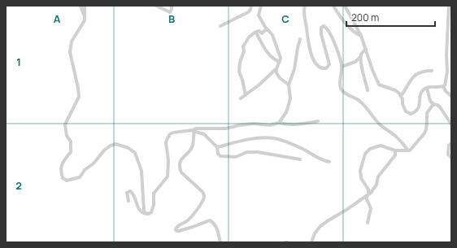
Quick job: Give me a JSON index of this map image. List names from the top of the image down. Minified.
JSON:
{"scale_bar":"200 m","grid":{"columns":["A","B","C"],"rows":["1","2"]}}
